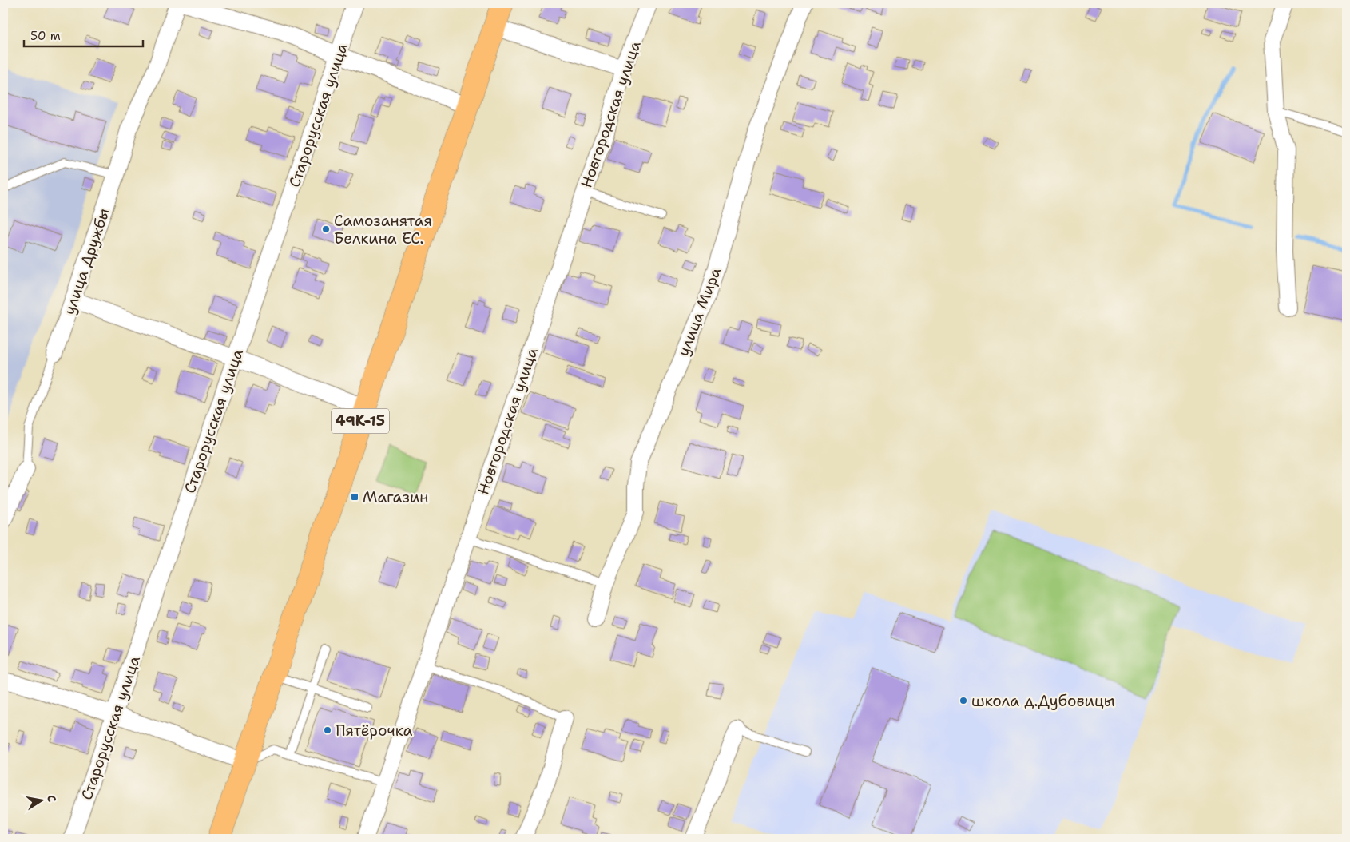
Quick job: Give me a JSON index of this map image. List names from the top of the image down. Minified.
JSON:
{"streets":{"main road":["49К-15"],"street":["Новгородская улица","Старорусская улица","улица Дружбы","улица Мира"]},"places":{"other":["Самозанятая Белкина ЕС.","школа д.Дубовицы","Пятёрочка"],"transit":["Магазин"]},"scale_bar":"50 m","north":"right"}
